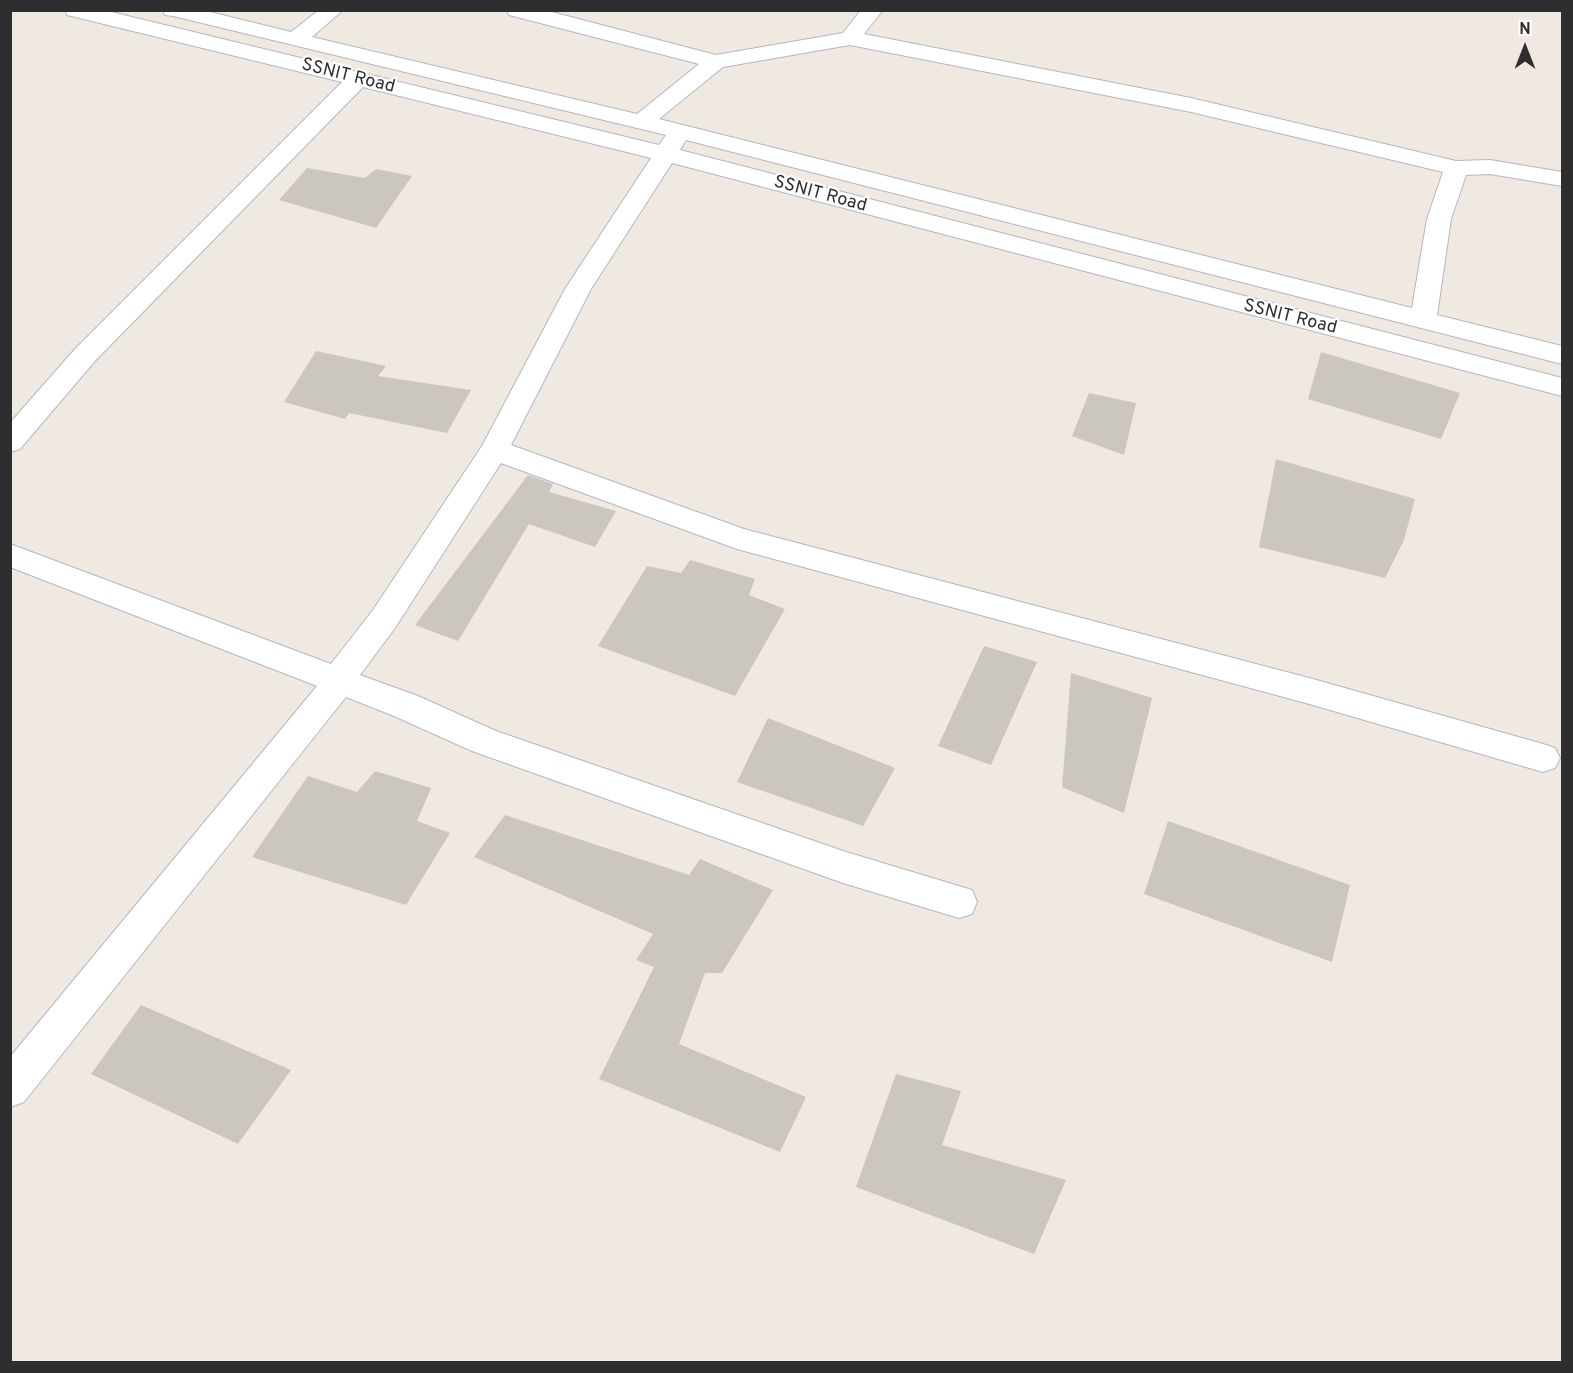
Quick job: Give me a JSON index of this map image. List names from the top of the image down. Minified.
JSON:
{"streets":{"street":["SSNIT Road"]},"north":"top"}
